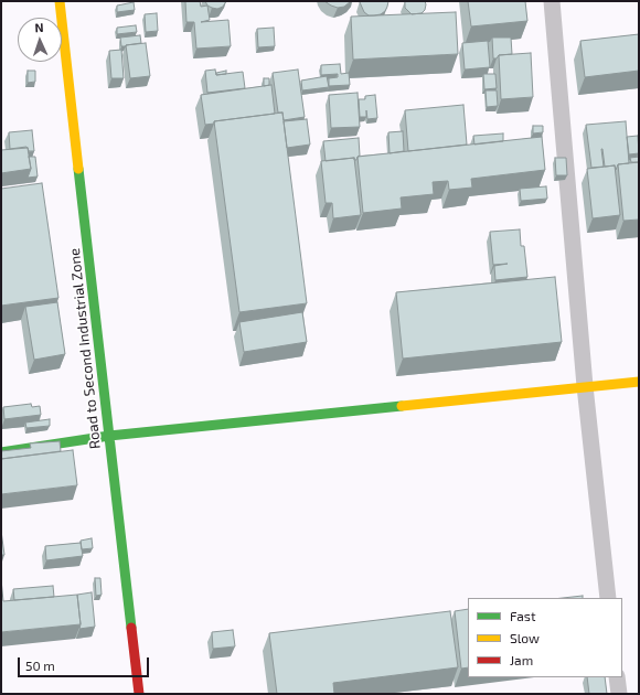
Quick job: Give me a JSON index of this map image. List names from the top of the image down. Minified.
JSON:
{"streets":{"street":["Road to Second Industrial Zone"]},"legend":["Fast","Slow","Jam"],"scale_bar":"50 m","north":"top"}
